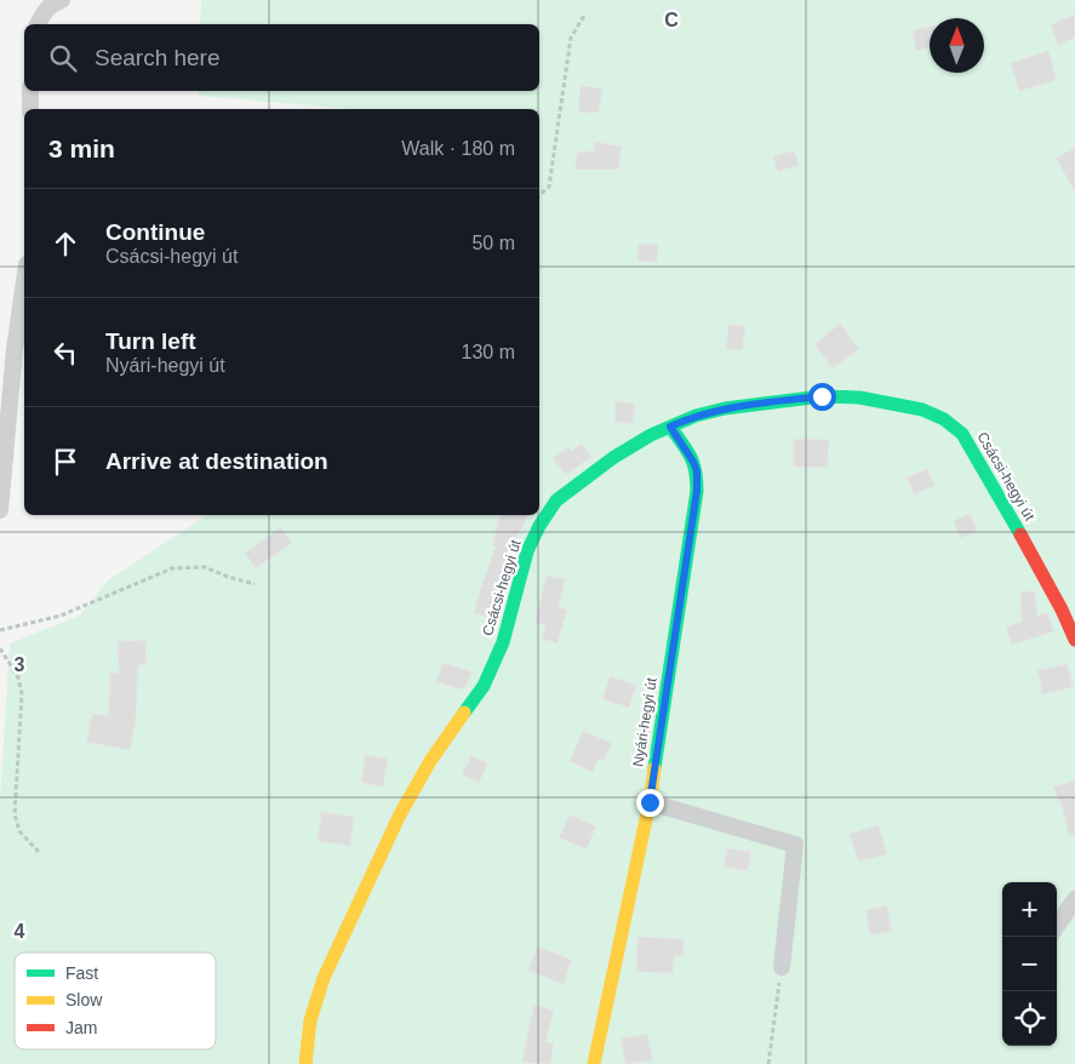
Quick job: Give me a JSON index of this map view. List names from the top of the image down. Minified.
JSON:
{"streets":{"street":["Csácsi-hegyi út","Nyári-hegyi út"]},"crossings":[["Csácsi-hegyi út","Nyári-hegyi út"]],"legend":["Fast","Slow","Jam"],"north":"top","page":{"search":"Search here","heading":["3 min","Walk · 180 m"],"list":[["Continue","Csácsi-hegyi út","50 m"],["Turn left","Nyári-hegyi út","130 m"],"Arrive at destination"],"map_buttons":["+","−"]},"grid":{"columns":["C"],"rows":["3","4"]}}
